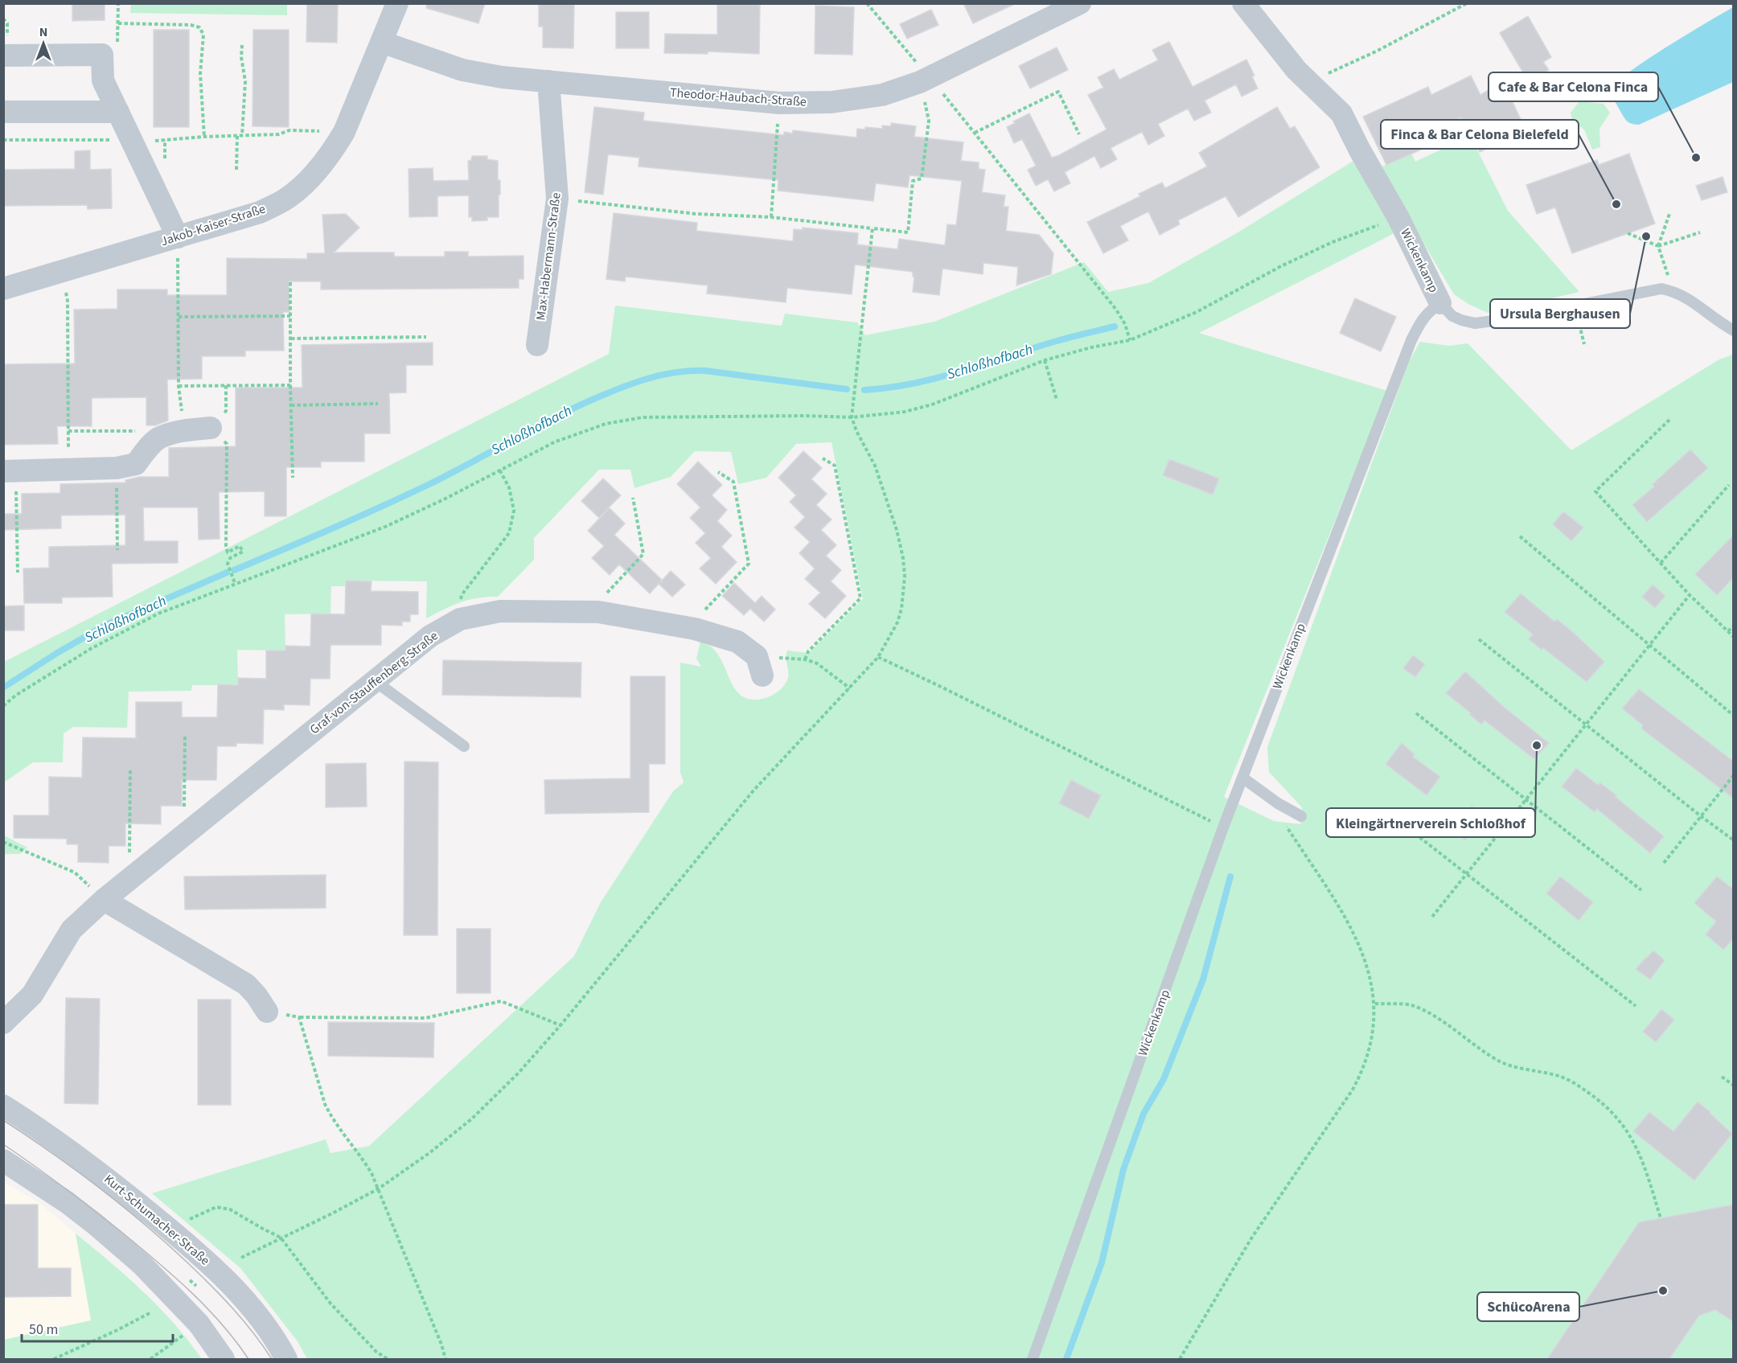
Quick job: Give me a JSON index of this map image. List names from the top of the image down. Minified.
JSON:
{"streets":{"street":["Theodor-Haubach-Straße","Jakob-Kaiser-Straße","Max-Habermann-Straße","Wickenkamp","Graf-von-Stauffenberg-Straße","Kurt-Schumacher-Straße"]},"crossings":[["Theodor-Haubach-Straße","Jakob-Kaiser-Straße"],["Theodor-Haubach-Straße","Max-Habermann-Straße"]],"water":["Schloßhofbach"],"places":["Cafe & Bar Celona Finca","Finca & Bar Celona Bielefeld","Ursula Berghausen","Kleingärtnerverein Schloßhof","SchücoArena"],"scale_bar":"50 m","north":"top"}
